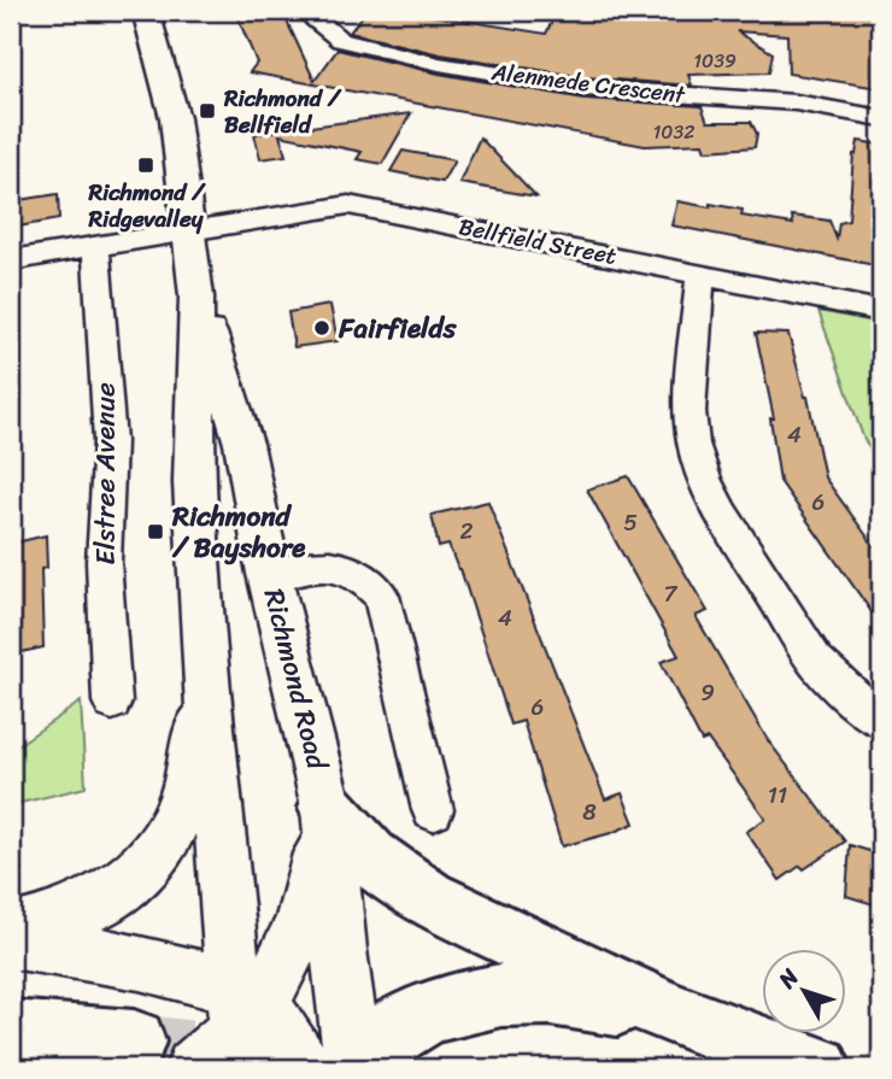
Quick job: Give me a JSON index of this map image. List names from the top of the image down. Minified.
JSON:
{"streets":{"main road":["Richmond Road"],"street":["Alenmede Crescent","Bellfield Street","Elstree Avenue"]},"crossings":[["Bellfield Street","Elstree Avenue"],["Bellfield Street","Richmond Road"]],"places":{"transit":["Richmond / Bellfield","Richmond / Ridgevalley","Richmond / Bayshore"],"other":["Fairfields"]},"house_numbers":["1039","1032","4","6","5","2","7","4","9","6","11","8"],"north":"top left"}
